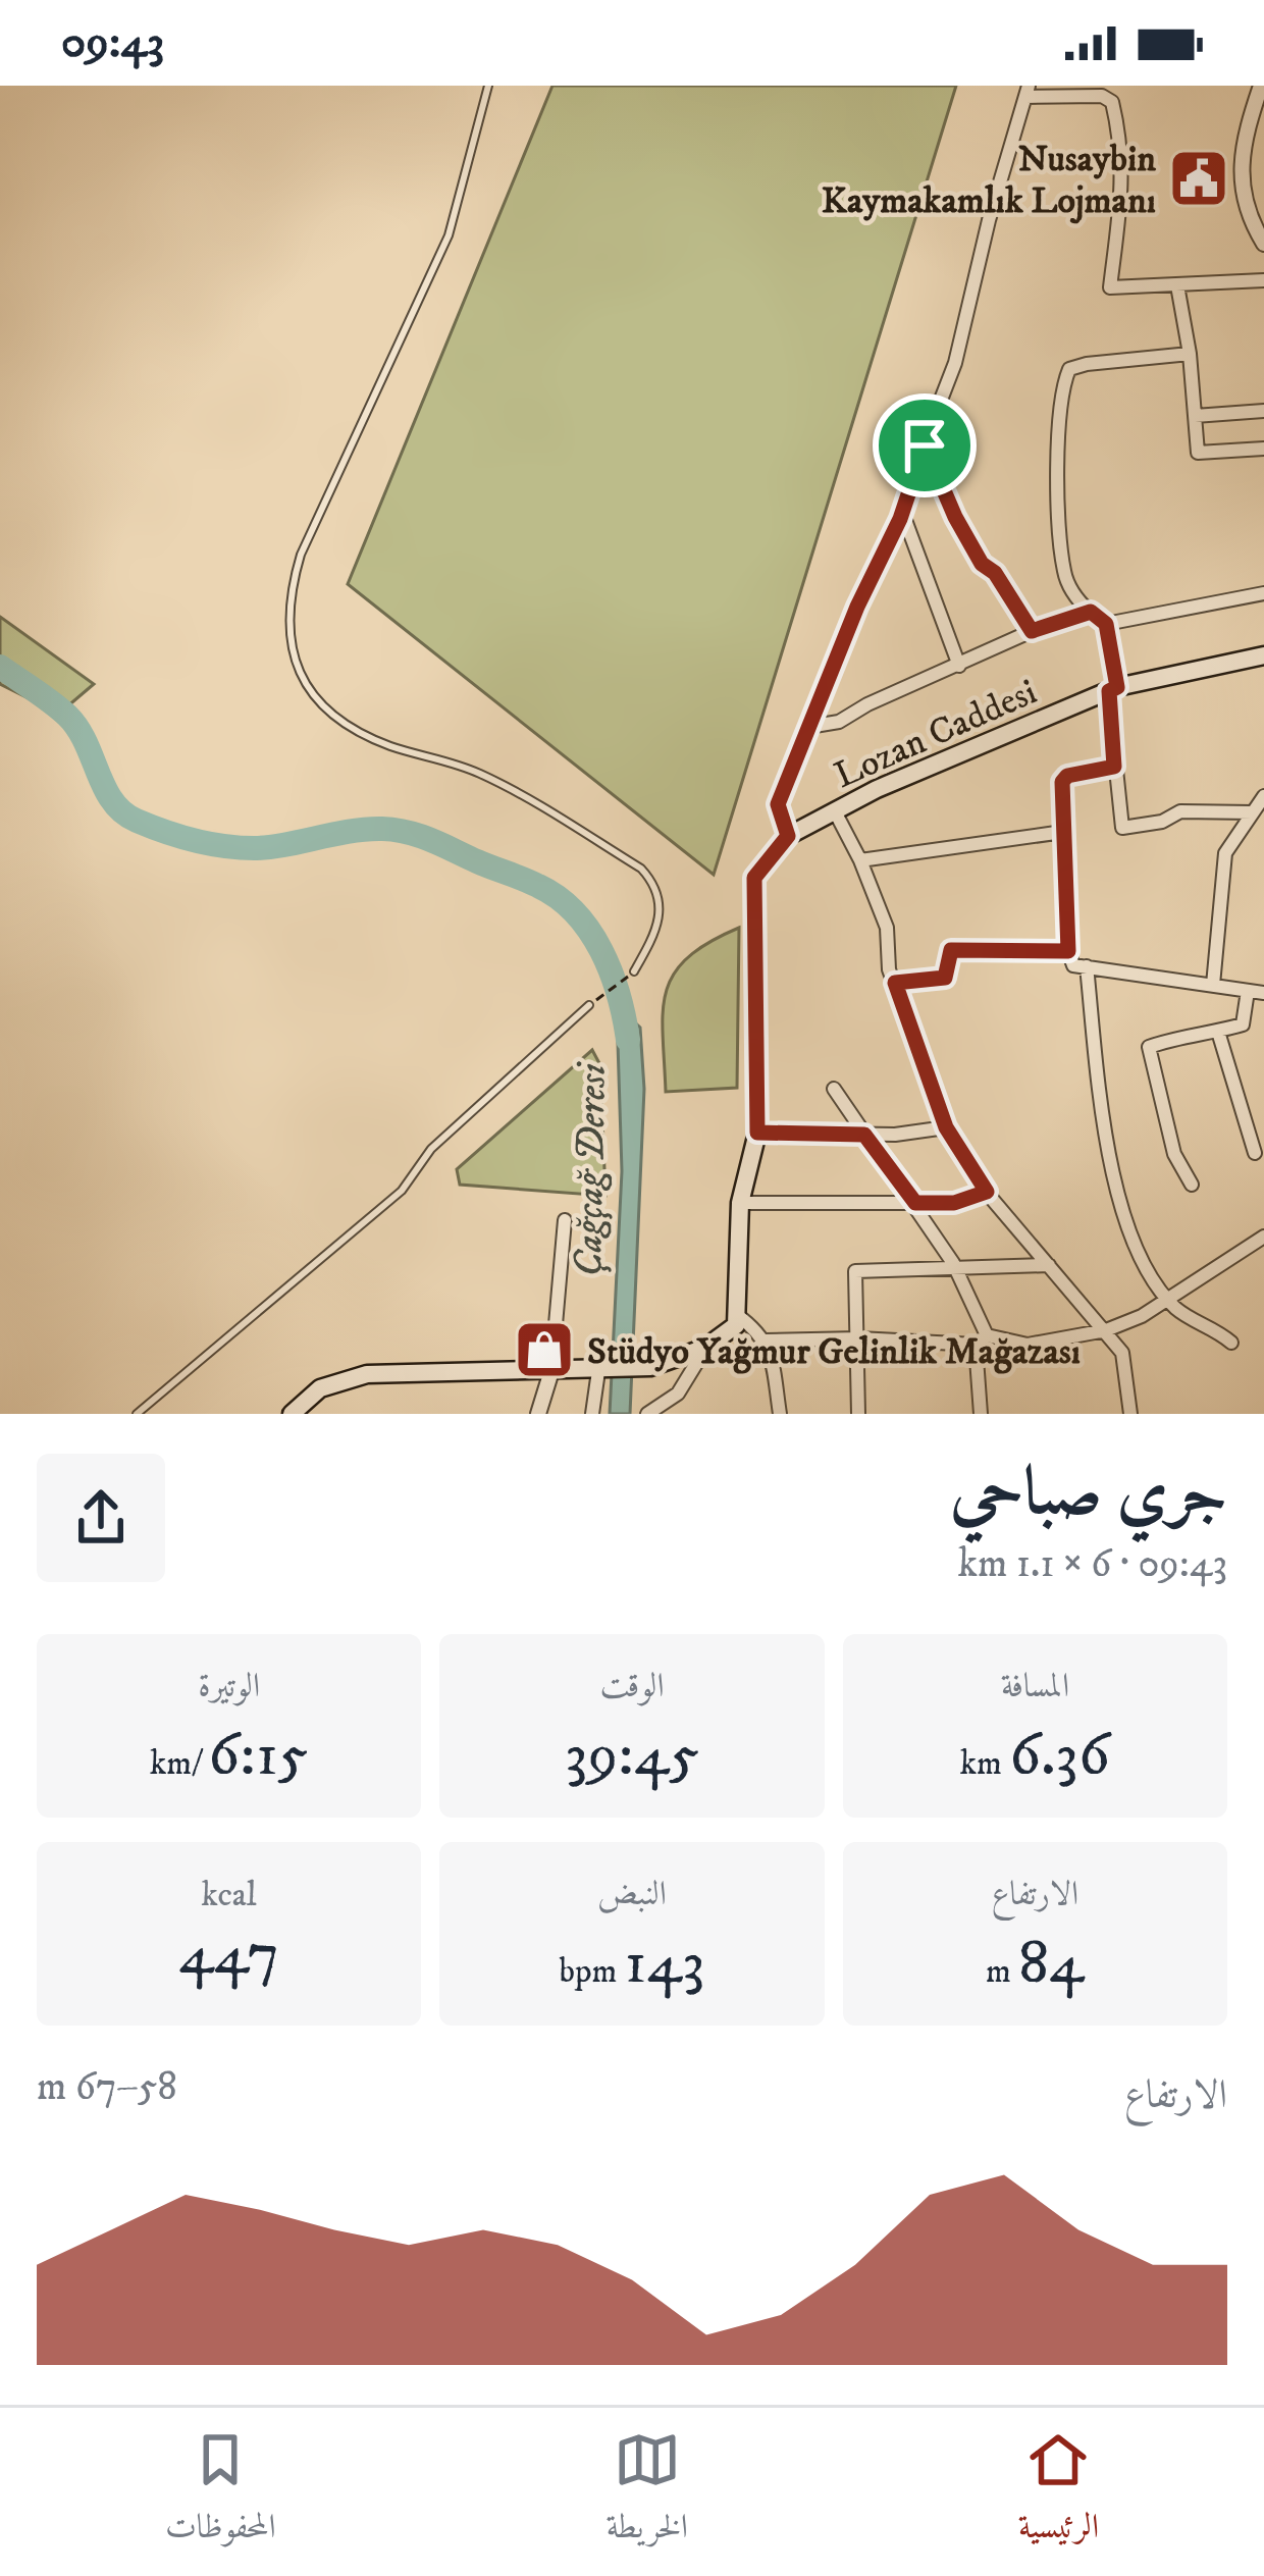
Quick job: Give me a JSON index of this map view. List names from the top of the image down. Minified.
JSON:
{"streets":{"main road":["Lozan Caddesi"]},"water":["Çağçağ Deresi"],"places":{"public building":["Nusaybin Kaymakamlık Lojmanı"],"shop":["Stüdyo Yağmur Gelinlik Mağazası"]},"page":{"status":"09:43","heading":["جري صباحي","09:43 · 6 × 1.1 km"],"stats":[["المسافة","6.36 km"],["الوقت","39:45"],["الوتيرة","6:15 /km"],["الارتفاع","84 m"],["النبض","143 bpm"],["kcal","447"]],"chart":["الارتفاع","58–67 m"],"tabs":["الرئيسية","الخريطة","المحفوظات"]}}
